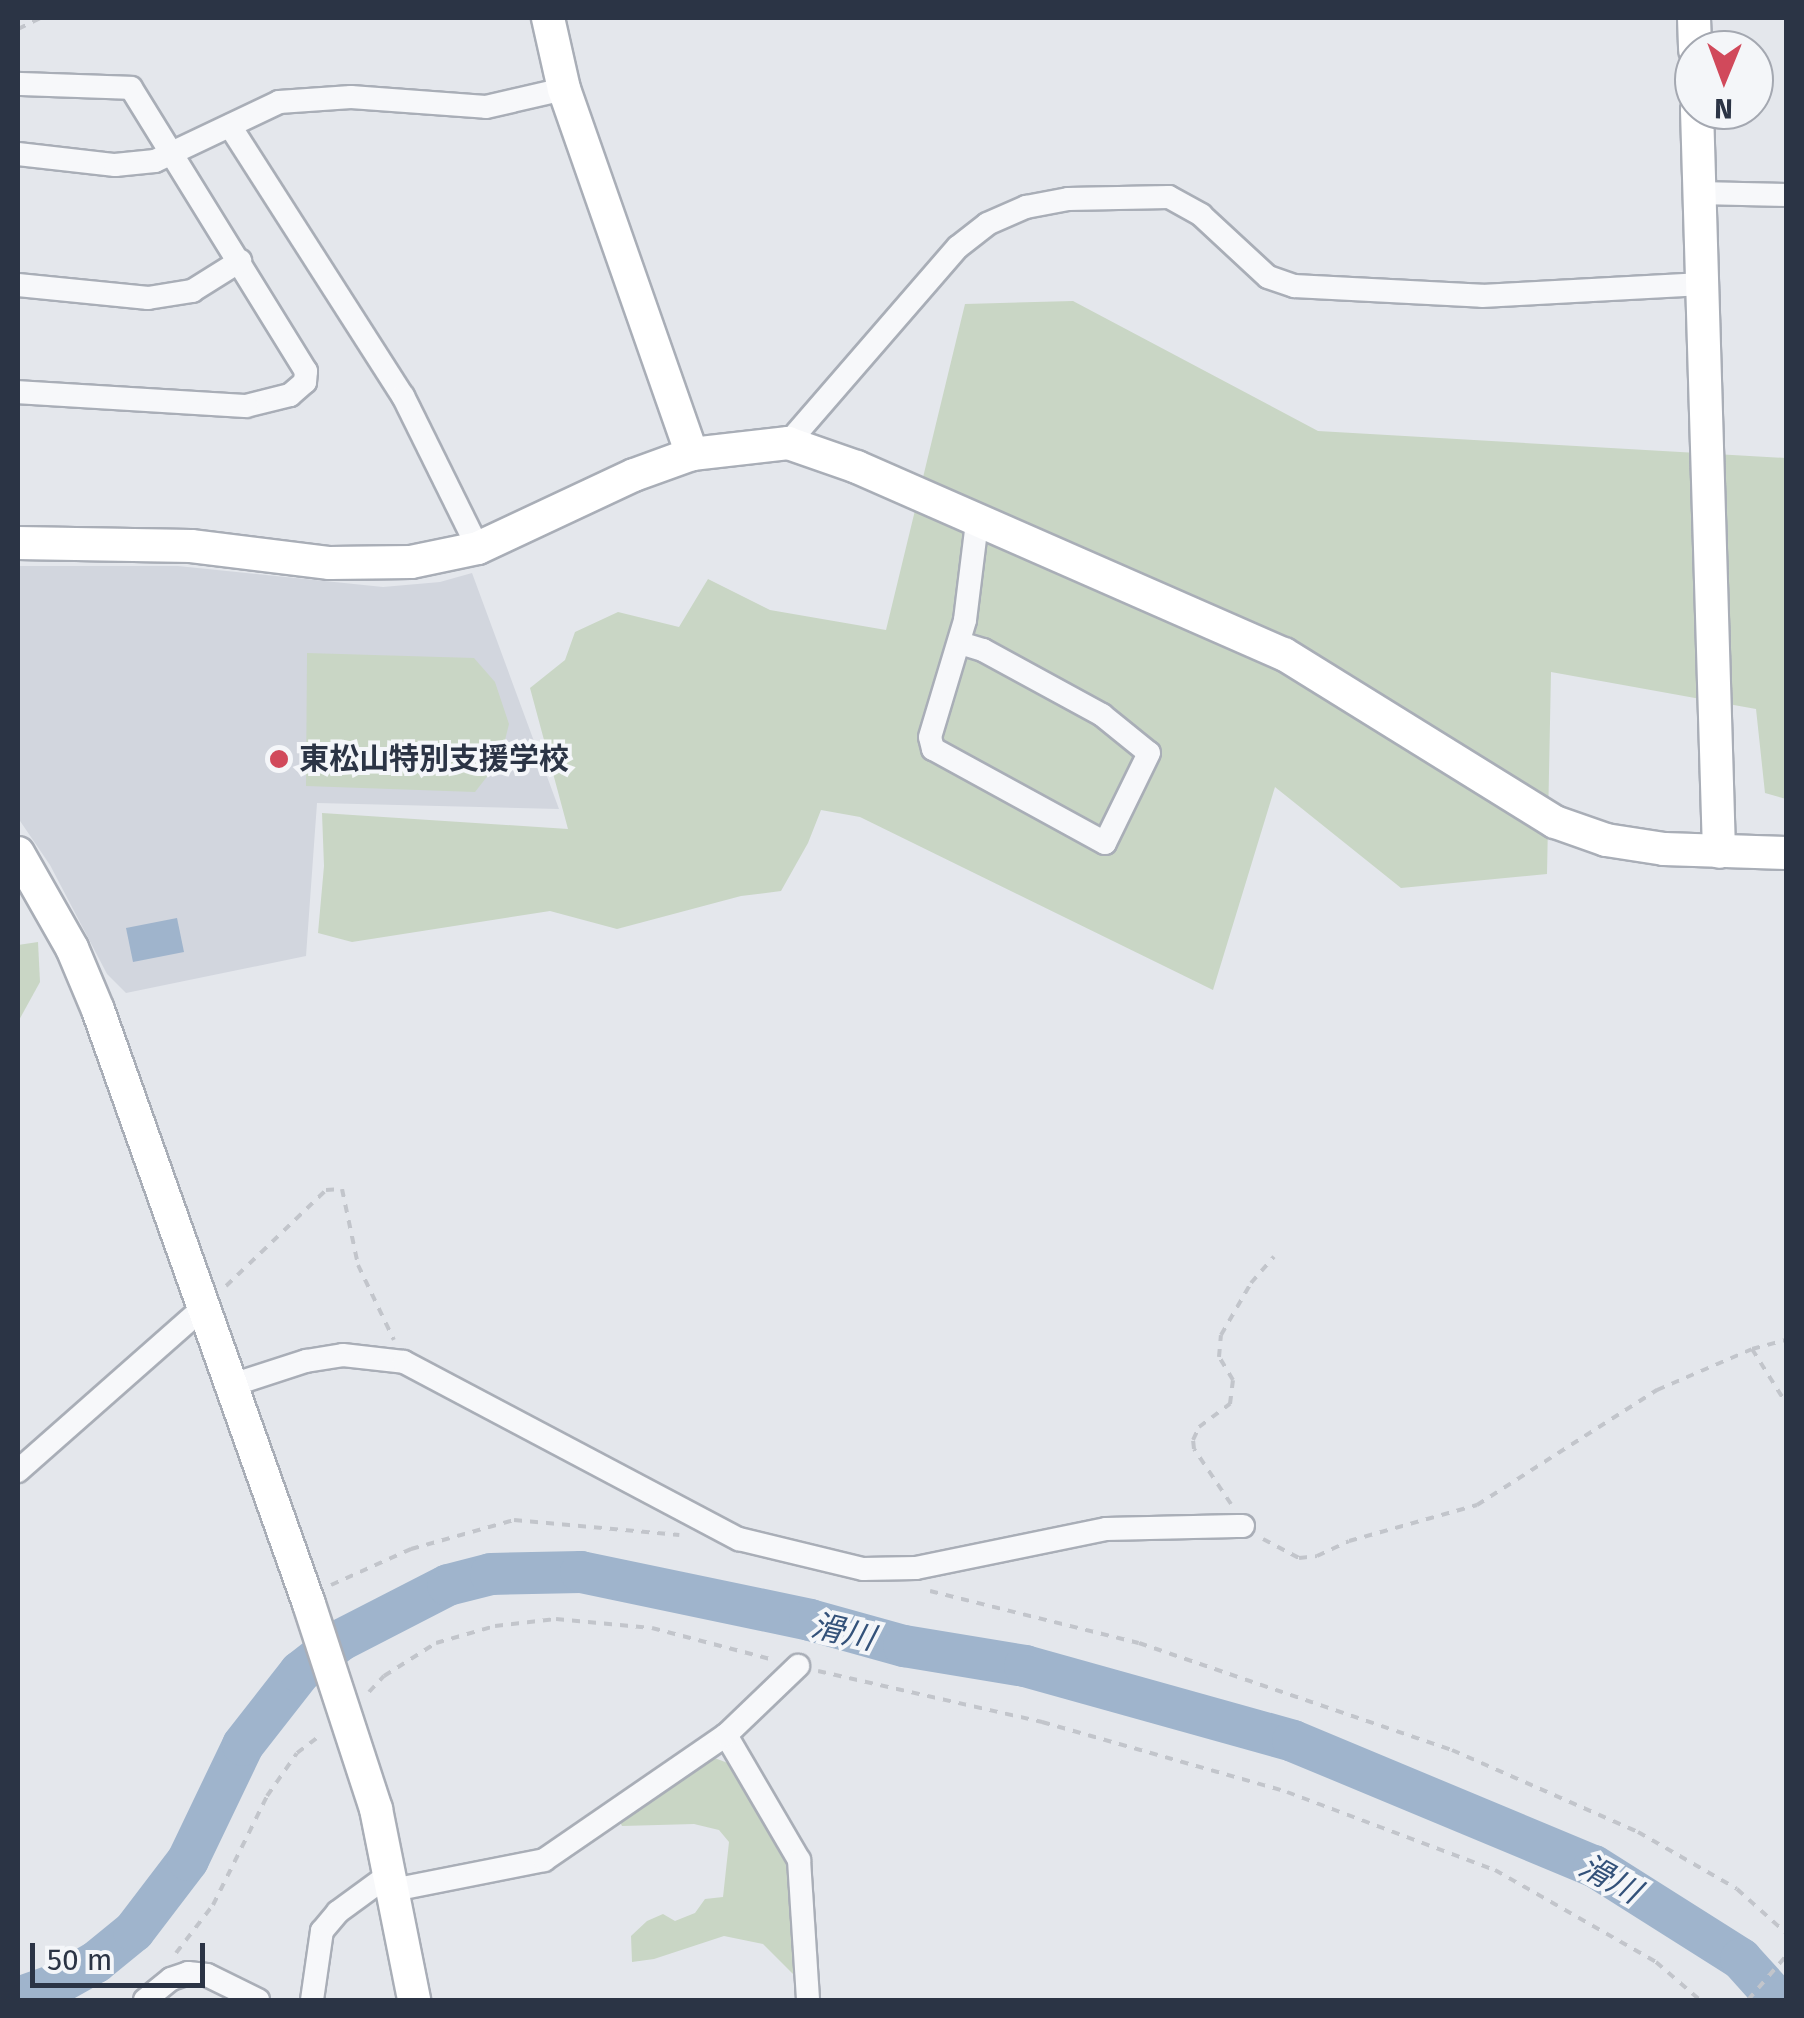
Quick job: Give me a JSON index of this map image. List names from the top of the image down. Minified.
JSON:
{"water":["滑川"],"places":["東松山特別支援学校"],"scale_bar":"50 m","north":"bottom"}
